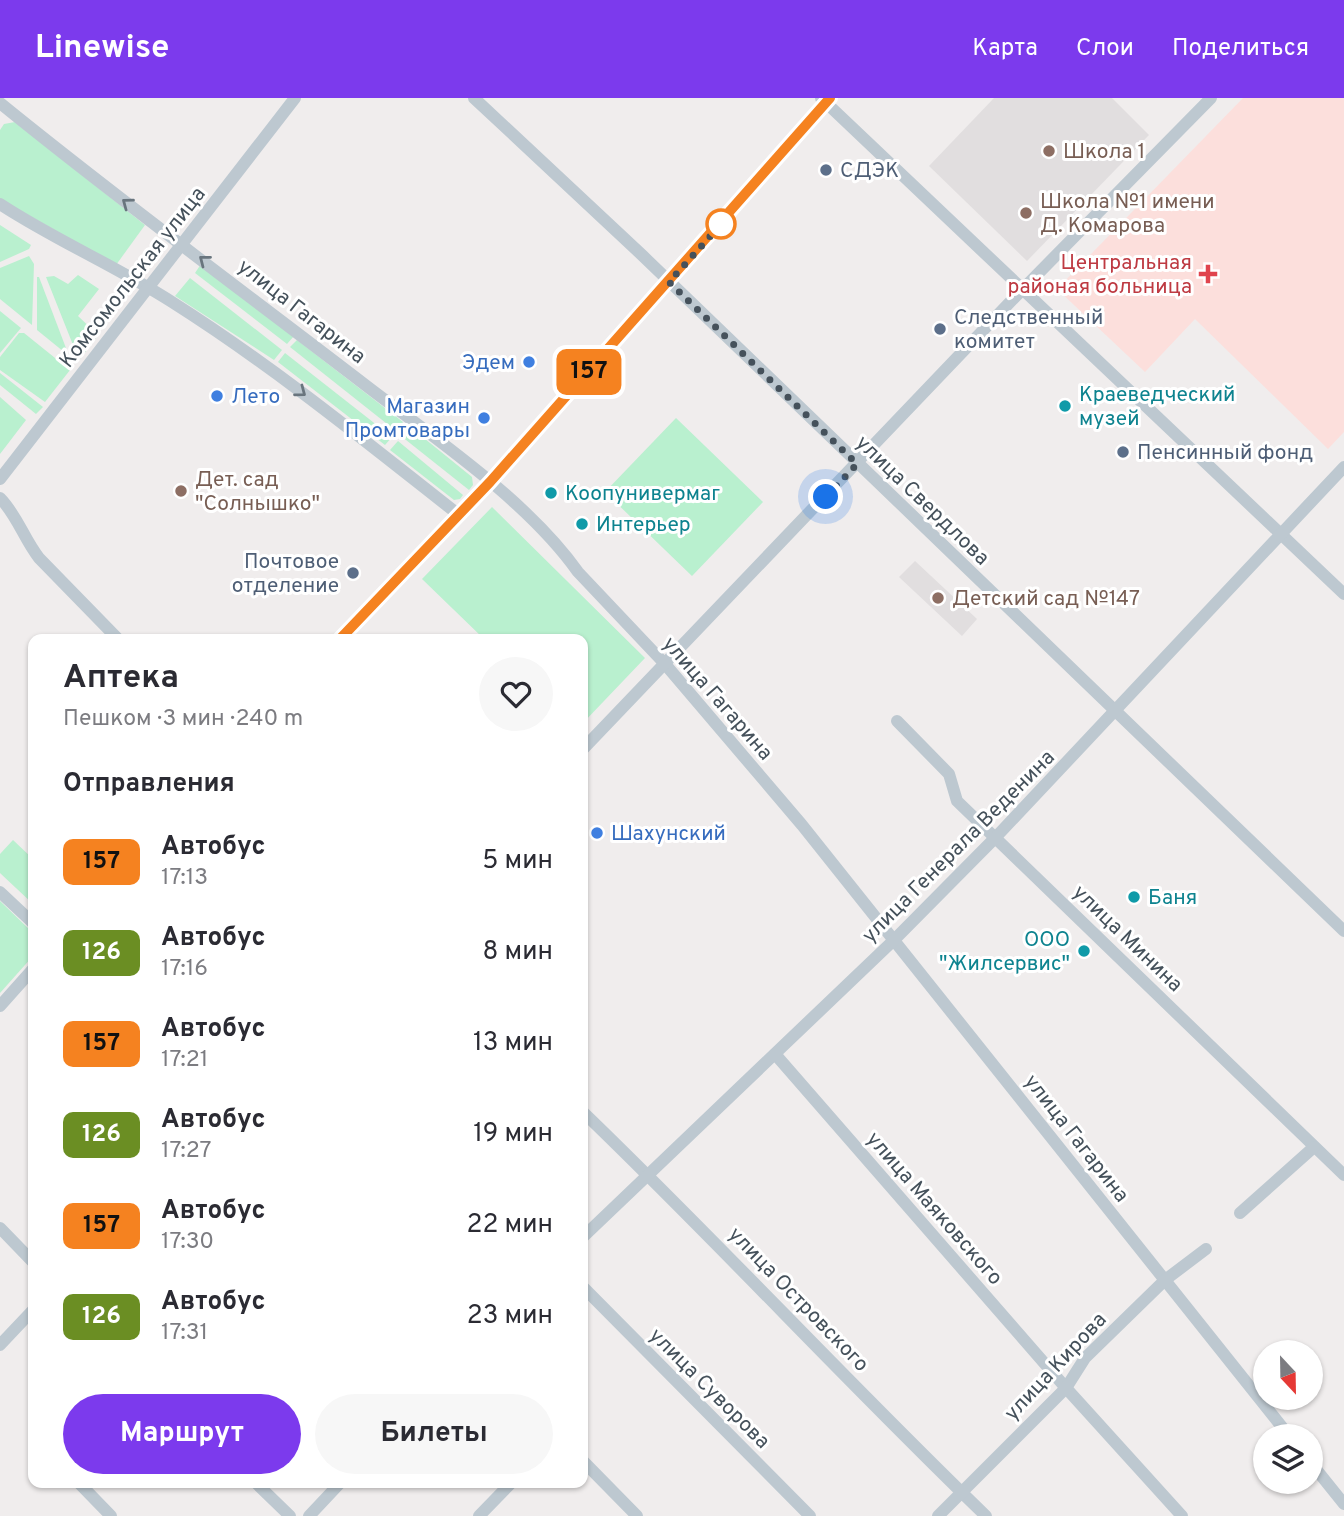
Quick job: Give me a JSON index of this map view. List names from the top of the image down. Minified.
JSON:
{"streets":{"street":["Комсомольская улица","улица Гагарина","улица Свердлова","улица Генерала Веденина","улица Минина","улица Маяковского","улица Островского","улица Кирова","улица Суворова"]},"crossings":[["Комсомольская улица","улица Гагарина"],["улица Гагарина","улица Генерала Веденина"],["улица Гагарина","улица Кирова"],["улица Свердлова","улица Генерала Веденина"],["улица Генерала Веденина","улица Минина"],["улица Генерала Веденина","улица Маяковского"],["улица Генерала Веденина","улица Островского"],["улица Маяковского","улица Кирова"],["улица Островского","улица Кирова"]],"places":{"other":["Школа 1","СДЭК","Школа №1 имени Д. Комарова","Следственный комитет","Эдем","Лето","Краеведческий музей","Магазин Промтовары","Пенсинный фонд","Дет. сад \"Солнышко\"","Коопунивермаг","Интерьер","Почтовое отделение","Детский сад №147","Шахунский","Баня","ООО \"Жилсервис\""],"health":["Центральная районая больница"]},"lines":["bus line 157"],"north":"bottom","page":{"header":"Linewise","nav":["Карта","Слои","Поделиться"],"on_map":"157","heading":[["Аптека","Пешком · 3 мин · 240 m"],"Отправления"],"list":[{"mark":"157","name":"Автобус","note":"17:13","value":"5 мин"},{"mark":"126","name":"Автобус","note":"17:16","value":"8 мин"},{"mark":"157","name":"Автобус","note":"17:21","value":"13 мин"},{"mark":"126","name":"Автобус","note":"17:27","value":"19 мин"},{"mark":"157","name":"Автобус","note":"17:30","value":"22 мин"},{"mark":"126","name":"Автобус","note":"17:31","value":"23 мин"}],"buttons":["Маршрут","Билеты"]}}
